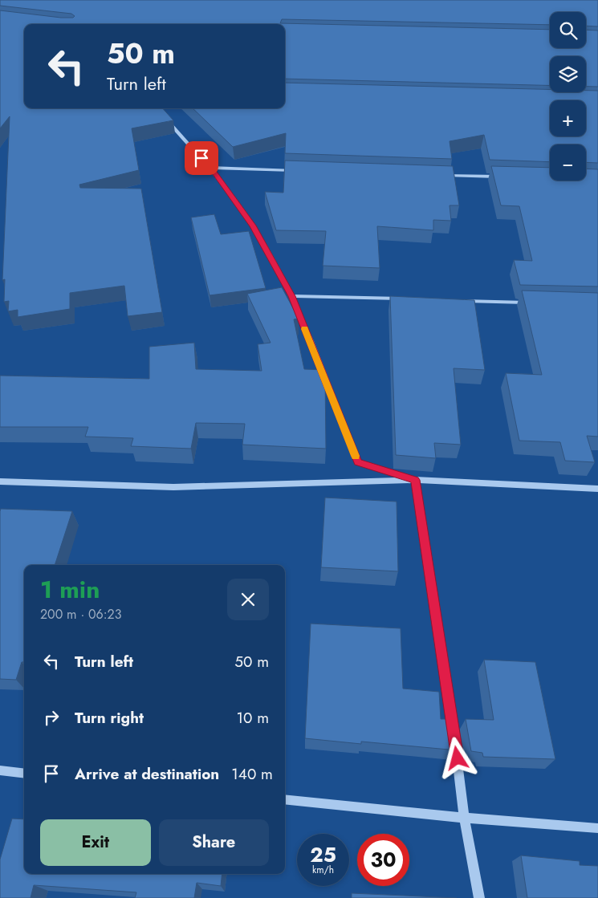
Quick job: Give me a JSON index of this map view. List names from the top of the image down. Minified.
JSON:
{"page":{"map_buttons":["+","−"],"turn":["50 m","Turn left"],"heading":["1 min","200 m · 06:23"],"list":[{"name":"Turn left","value":"50 m"},{"name":"Turn right","value":"10 m"},{"name":"Arrive at destination","value":"140 m"}],"buttons":["Exit","Share"],"speed":"25 km/h","limit":"30"}}
